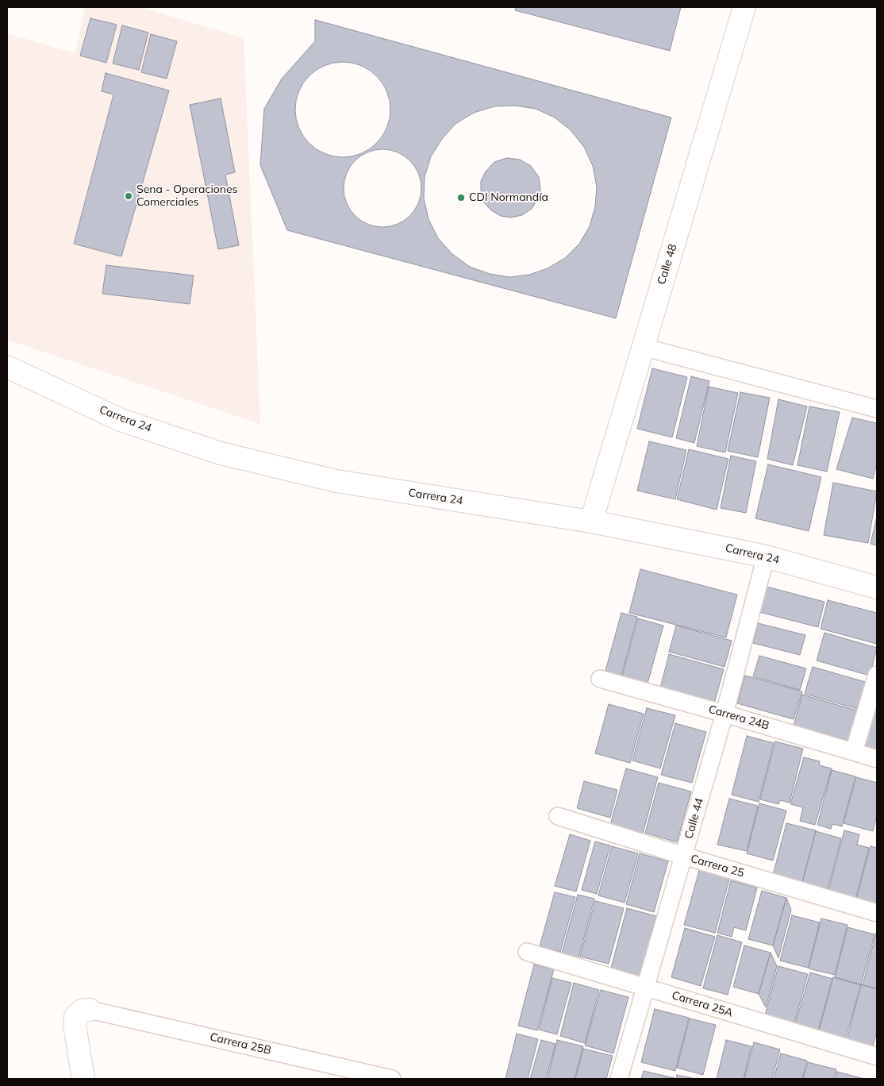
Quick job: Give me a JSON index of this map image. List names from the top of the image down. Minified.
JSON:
{"streets":{"street":["Calle 48","Carrera 24"],"lane":["Carrera 24B","Calle 44","Carrera 25","Carrera 25A","Carrera 25B"]},"crossings":[["Calle 48","Carrera 24"],["Carrera 24","Calle 44"],["Carrera 24B","Calle 44"],["Calle 44","Carrera 25"],["Calle 44","Carrera 25A"]],"places":["Sena - Operaciones Comerciales","CDI Normandía"]}
